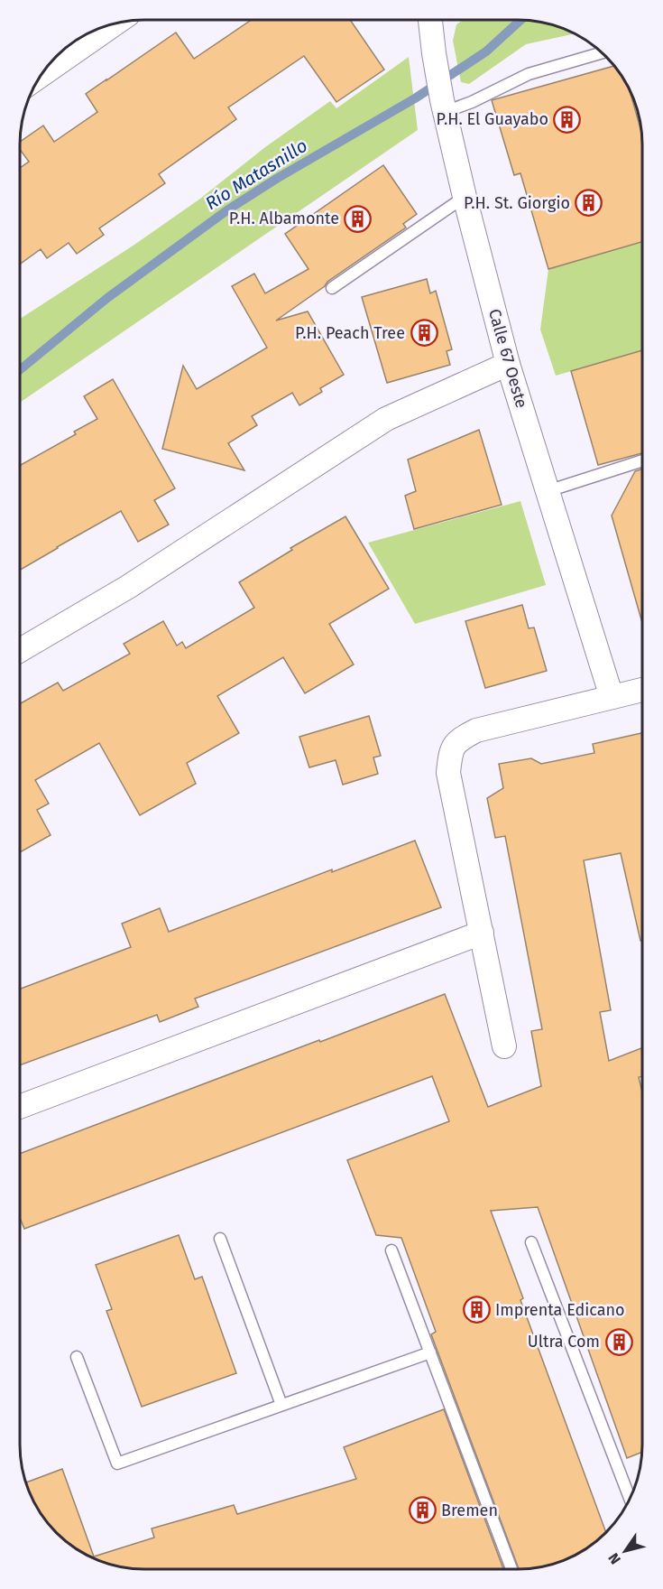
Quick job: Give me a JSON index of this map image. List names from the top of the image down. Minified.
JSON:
{"streets":{"street":["Calle 67 Oeste"]},"water":["Río Matasnillo"],"places":{"building":["P.H. El Guayabo","P.H. St. Giorgio","P.H. Albamonte","P.H. Peach Tree","Imprenta Edicano","Ultra Com","Bremen"]},"north":"bottom left"}
